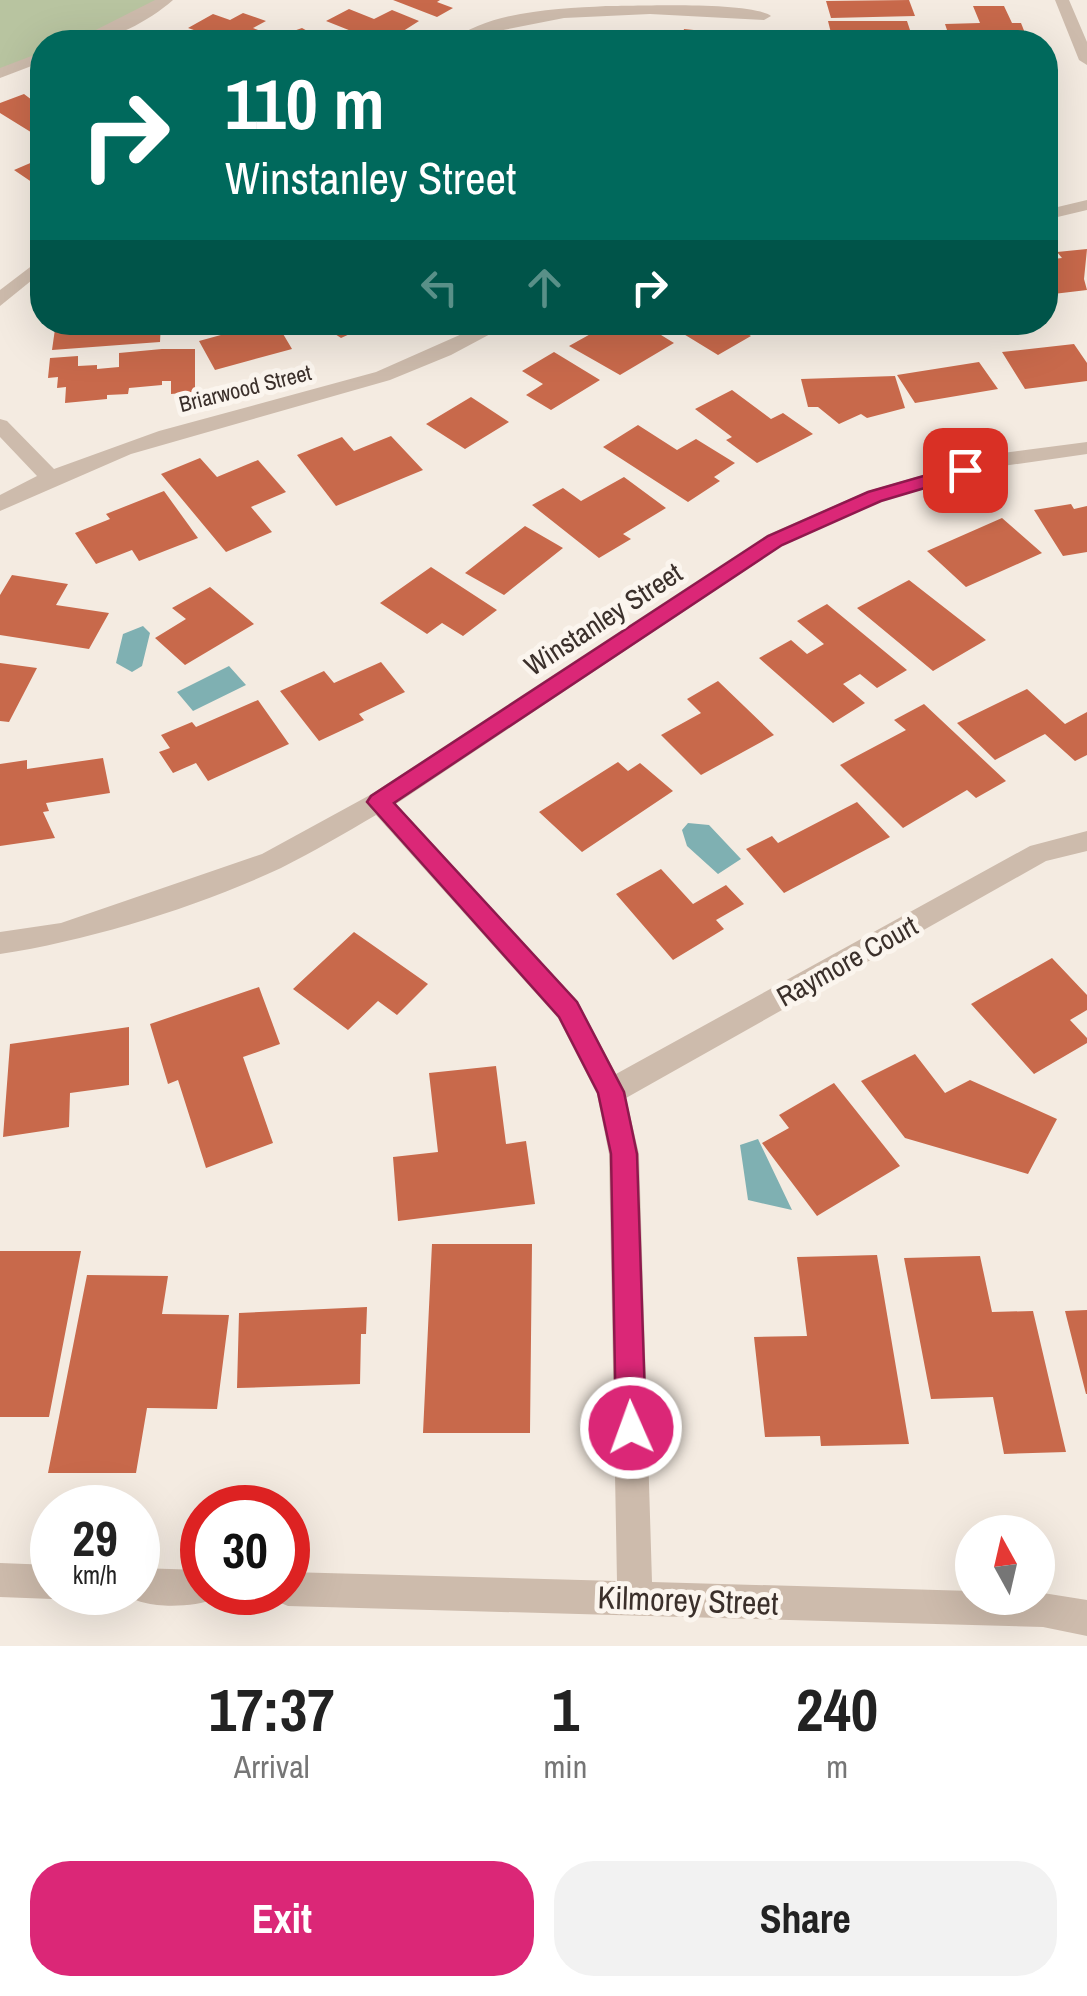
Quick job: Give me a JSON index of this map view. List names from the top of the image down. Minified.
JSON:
{"streets":{"street":["Briarwood Street","Winstanley Street","Raymore Court","Kilmorey Street"]},"north":"top","page":{"turn":["110 m","Winstanley Street"],"speed":"29 km/h","limit":"30","eta":["17:37","Arrival","1","min","240","m"],"buttons":["Exit","Share"]}}
